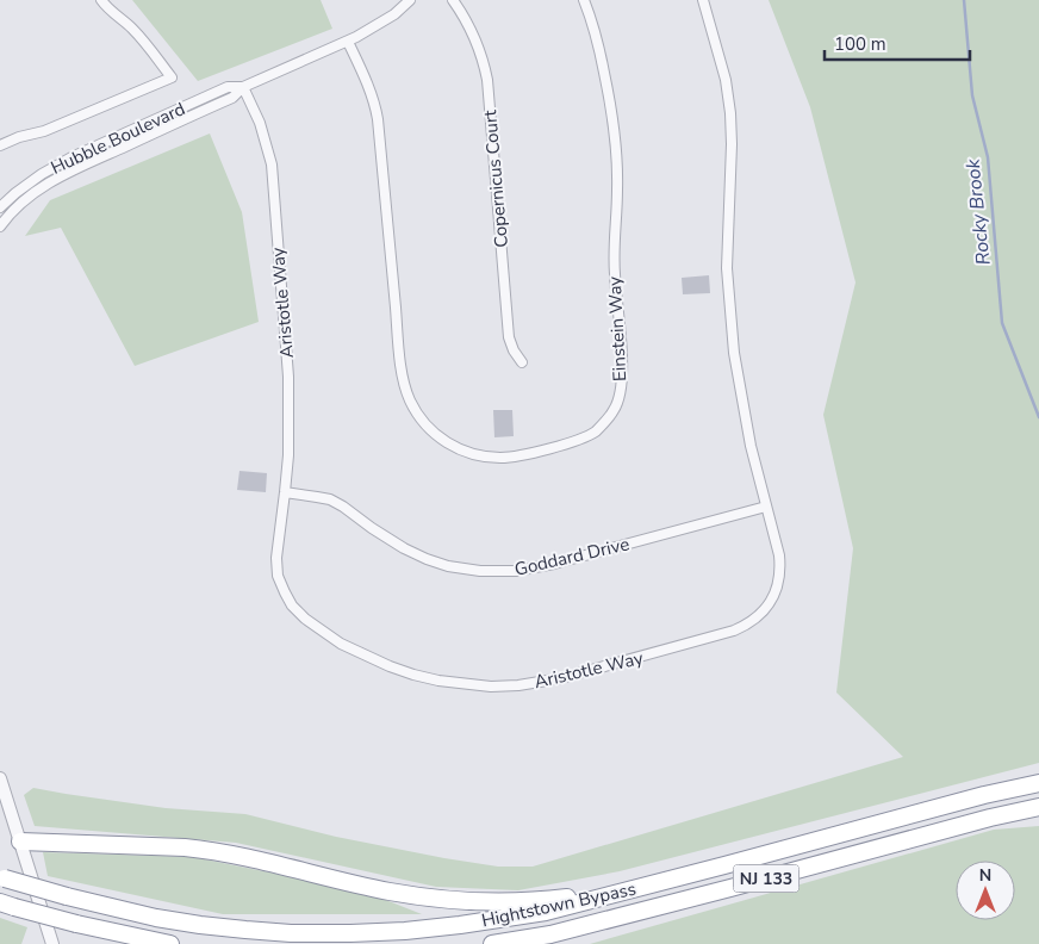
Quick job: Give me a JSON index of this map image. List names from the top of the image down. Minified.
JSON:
{"streets":{"highway":["NJ 133","Hightstown Bypass"],"street":["Hubble Boulevard","Copernicus Court","Aristotle Way","Einstein Way","Goddard Drive"]},"crossings":[["Hubble Boulevard","Aristotle Way"],["Hubble Boulevard","Einstein Way"],["Aristotle Way","Goddard Drive"]],"water":["Rocky Brook"],"scale_bar":"100 m","north":"top"}
